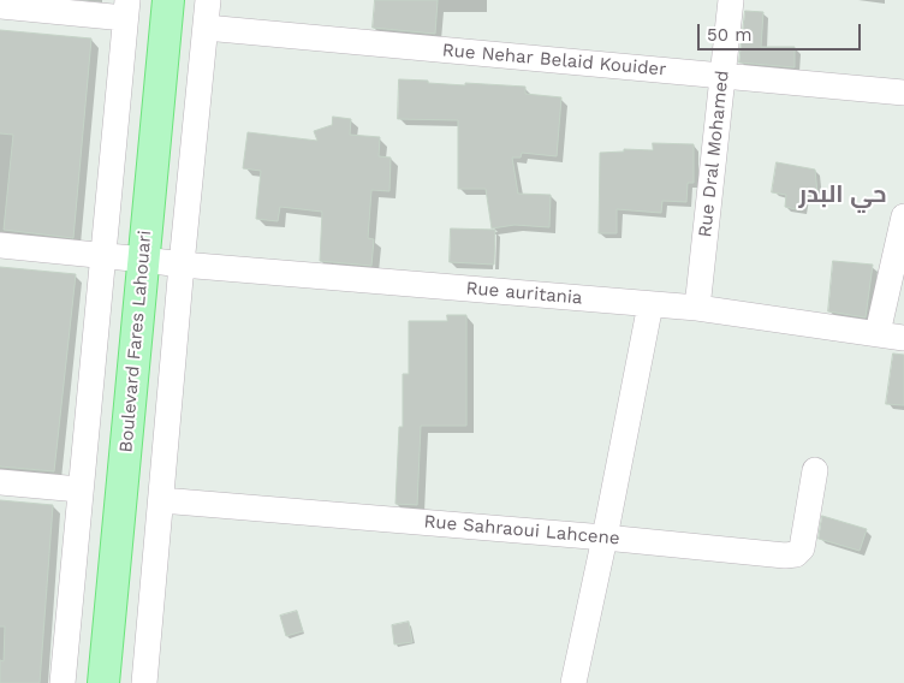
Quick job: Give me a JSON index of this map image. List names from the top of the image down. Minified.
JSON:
{"streets":{"main road":["Boulevard Fares Lahouari"],"street":["Rue Nehar Belaid Kouider","Rue Dral Mohamed","Rue auritania","Rue Sahraoui Lahcene"]},"crossings":[["Rue Nehar Belaid Kouider","Rue Dral Mohamed"],["Rue Dral Mohamed","Rue auritania"],["Rue auritania","Boulevard Fares Lahouari"]],"districts":["حي البدر"],"scale_bar":"50 m"}
